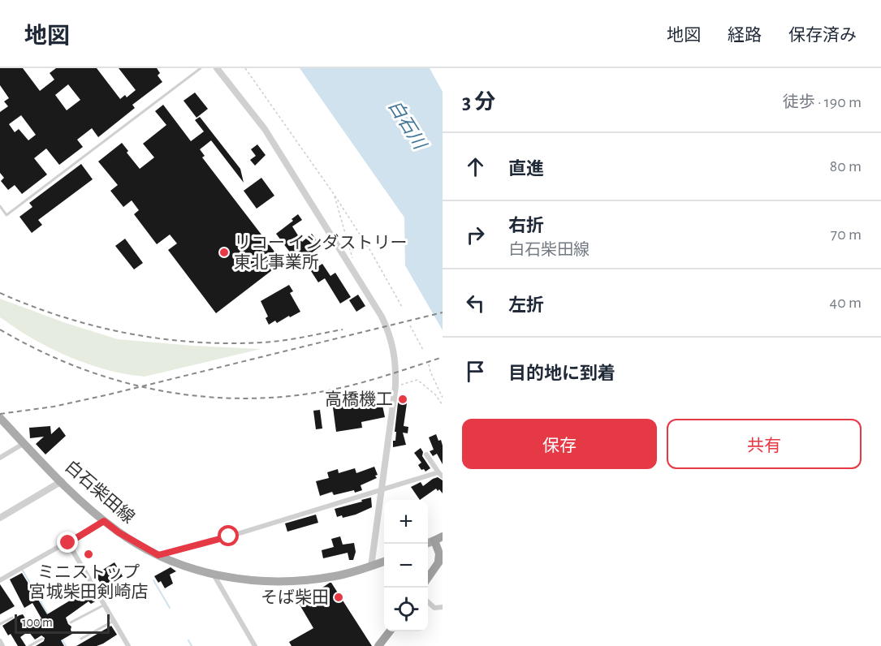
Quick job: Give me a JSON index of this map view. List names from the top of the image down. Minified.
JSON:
{"streets":{"main road":["白石柴田線"]},"water":["白石川"],"places":["リコー インダストリー 東北事業所","高橋機工","ミニストップ 宮城柴田剣崎店","そば柴田"],"scale_bar":"100 m","page":{"header":"地図","nav":["地図","経路","保存済み"],"heading":["3 分","徒歩 · 190 m"],"list":[["直進","80 m"],["右折","白石柴田線","70 m"],["左折","40 m"],"目的地に到着"],"buttons":["保存","共有"],"map_buttons":["+","−"],"scale":"100 m"}}
